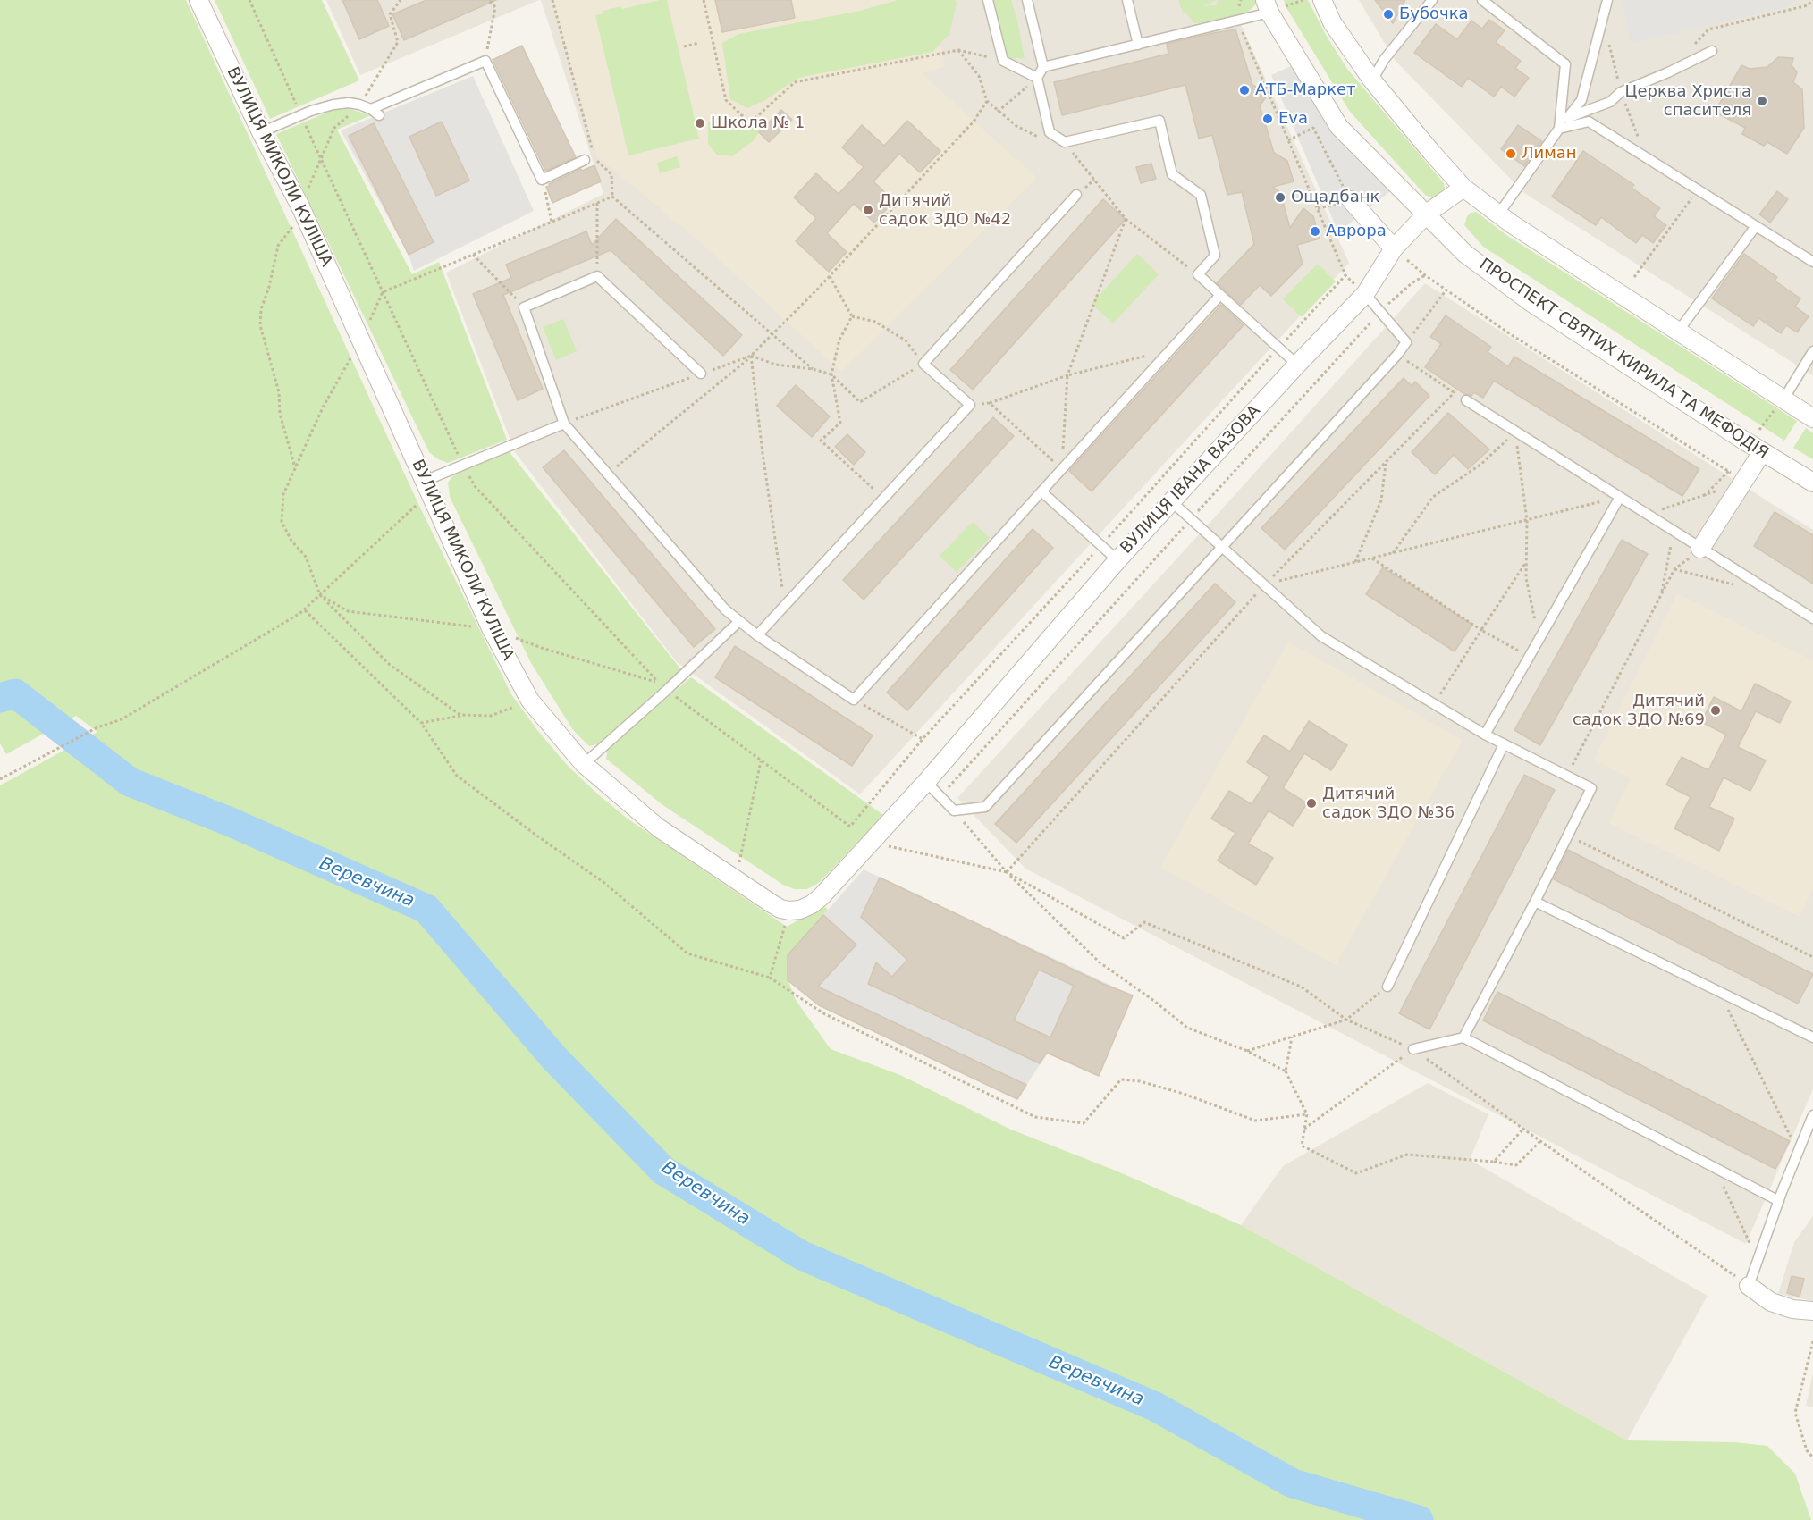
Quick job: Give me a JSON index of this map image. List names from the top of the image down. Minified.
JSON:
{"streets":{"street":["ВУЛИЦЯ МИКОЛИ КУЛІША","ПРОСПЕКТ СВЯТИХ КИРИЛА ТА МЕФОДІЯ","ВУЛИЦЯ ІВАНА ВАЗОВА"]},"crossings":[["ПРОСПЕКТ СВЯТИХ КИРИЛА ТА МЕФОДІЯ","ВУЛИЦЯ ІВАНА ВАЗОВА"]],"water":["Веревчина"],"places":["Бубочка","АТБ-Маркет","Церква Христа спасителя","Eva","Школа № 1","Лиман","Ощадбанк","Дитячий садок ЗДО №42","Аврора","Дитячий садок ЗДО №69","Дитячий садок ЗДО №36"]}
